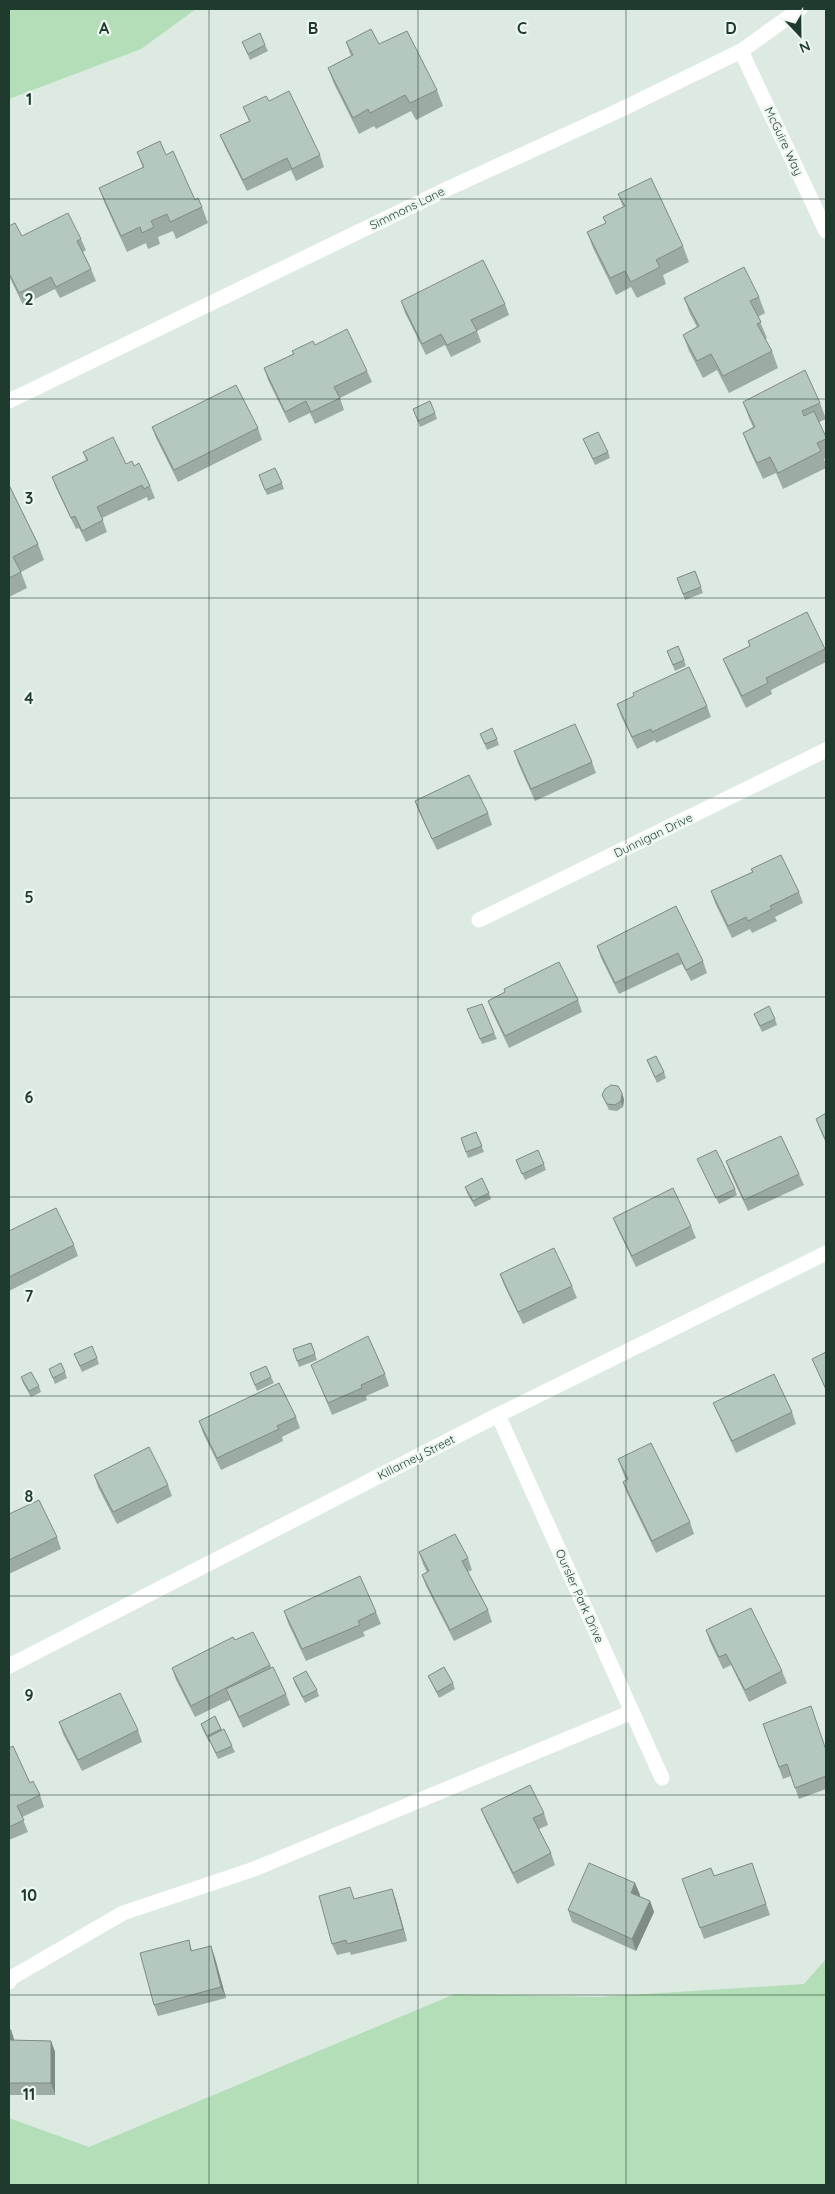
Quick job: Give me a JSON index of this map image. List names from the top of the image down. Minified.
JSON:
{"streets":{"street":["McGuire Way","Simmons Lane","Dunnigan Drive","Killarney Street","Oursler Park Drive"]},"crossings":[["McGuire Way","Simmons Lane"],["Killarney Street","Oursler Park Drive"]],"north":"bottom","grid":{"columns":["A","B","C","D"],"rows":["1","2","3","4","5","6","7","8","9","10","11"]}}
